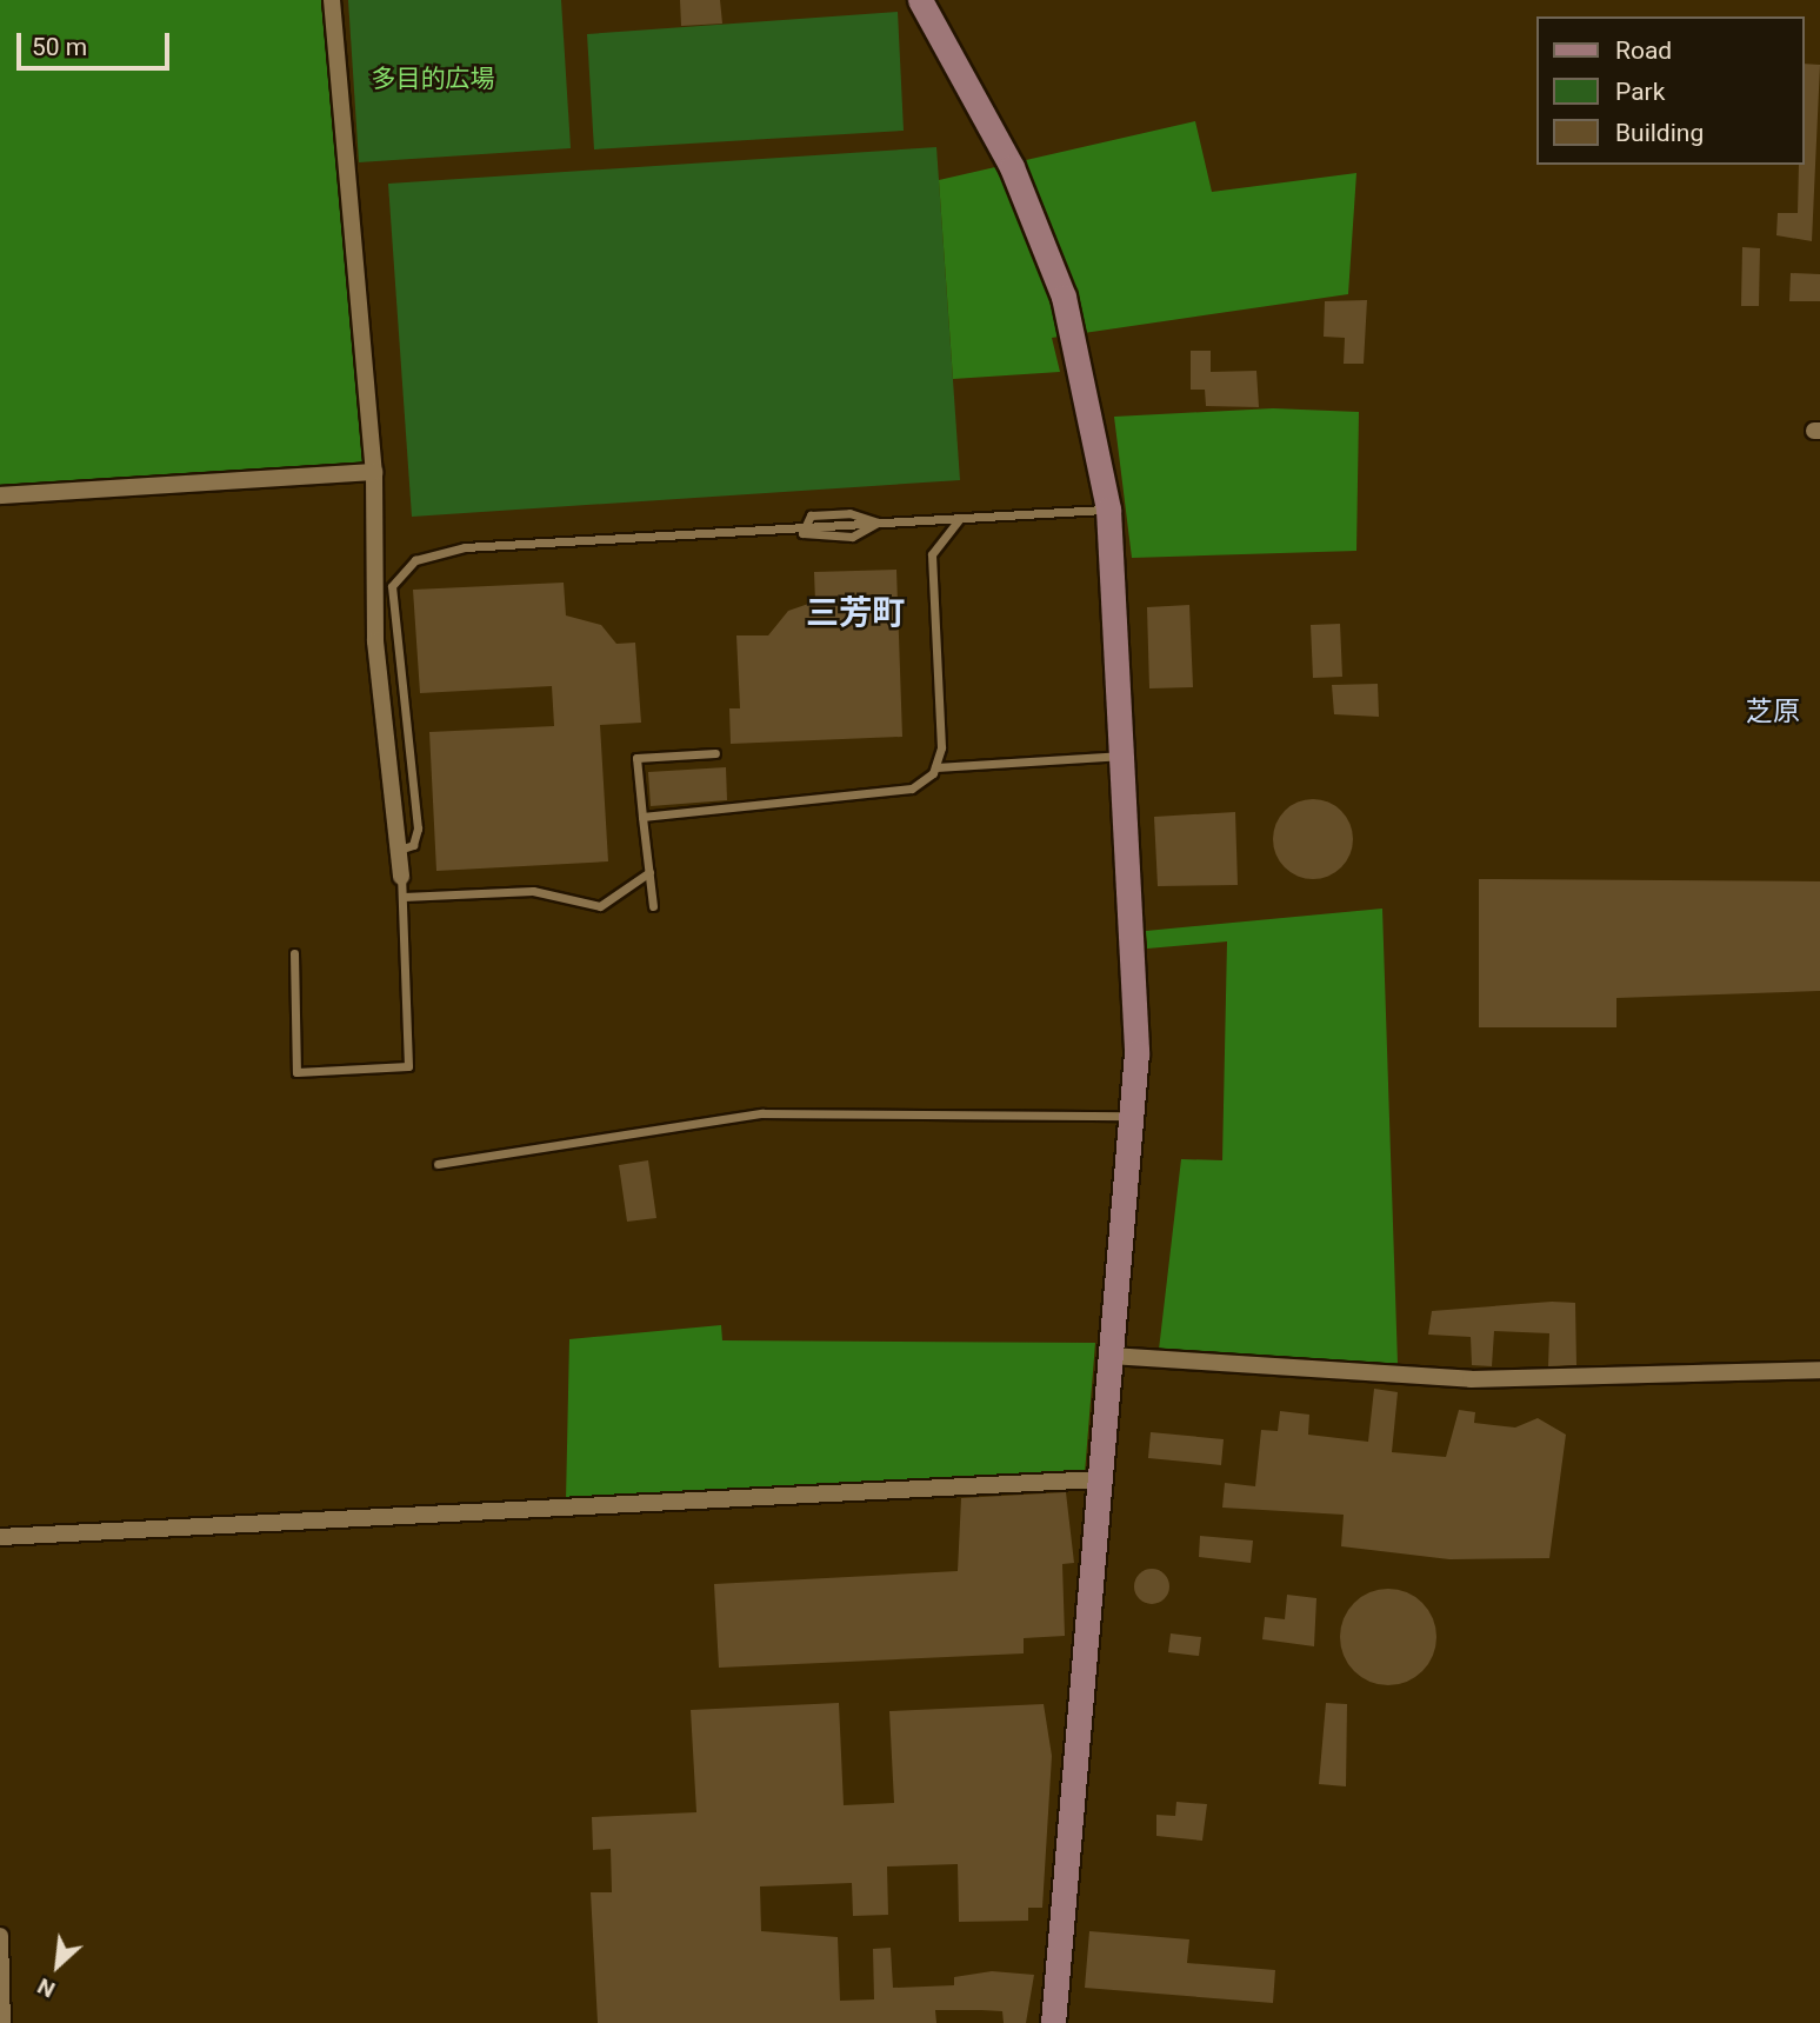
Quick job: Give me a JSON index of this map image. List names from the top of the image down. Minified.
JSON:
{"districts":["三芳町","芝原"],"parks":["多目的広場"],"legend":["Road","Park","Building"],"scale_bar":"50 m","north":"bottom left"}
